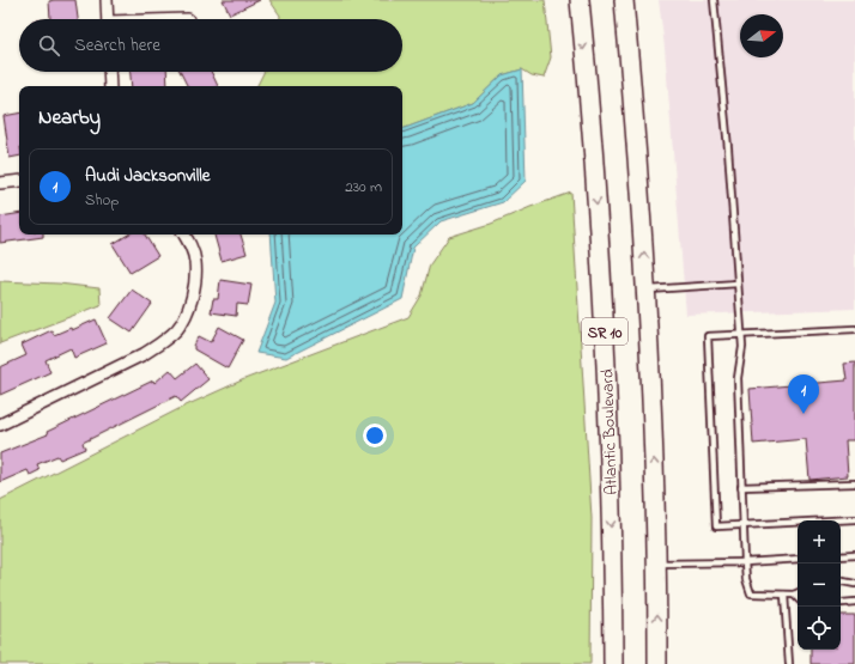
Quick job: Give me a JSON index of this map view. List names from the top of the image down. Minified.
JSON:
{"streets":{"highway":["SR 10","Atlantic Boulevard"]},"north":"right","page":{"search":"Search here","heading":"Nearby","list":[{"mark":"1","name":"Audi Jacksonville","note":"Shop","value":"230 m"}],"pins":"1","map_buttons":["+","−"]}}
